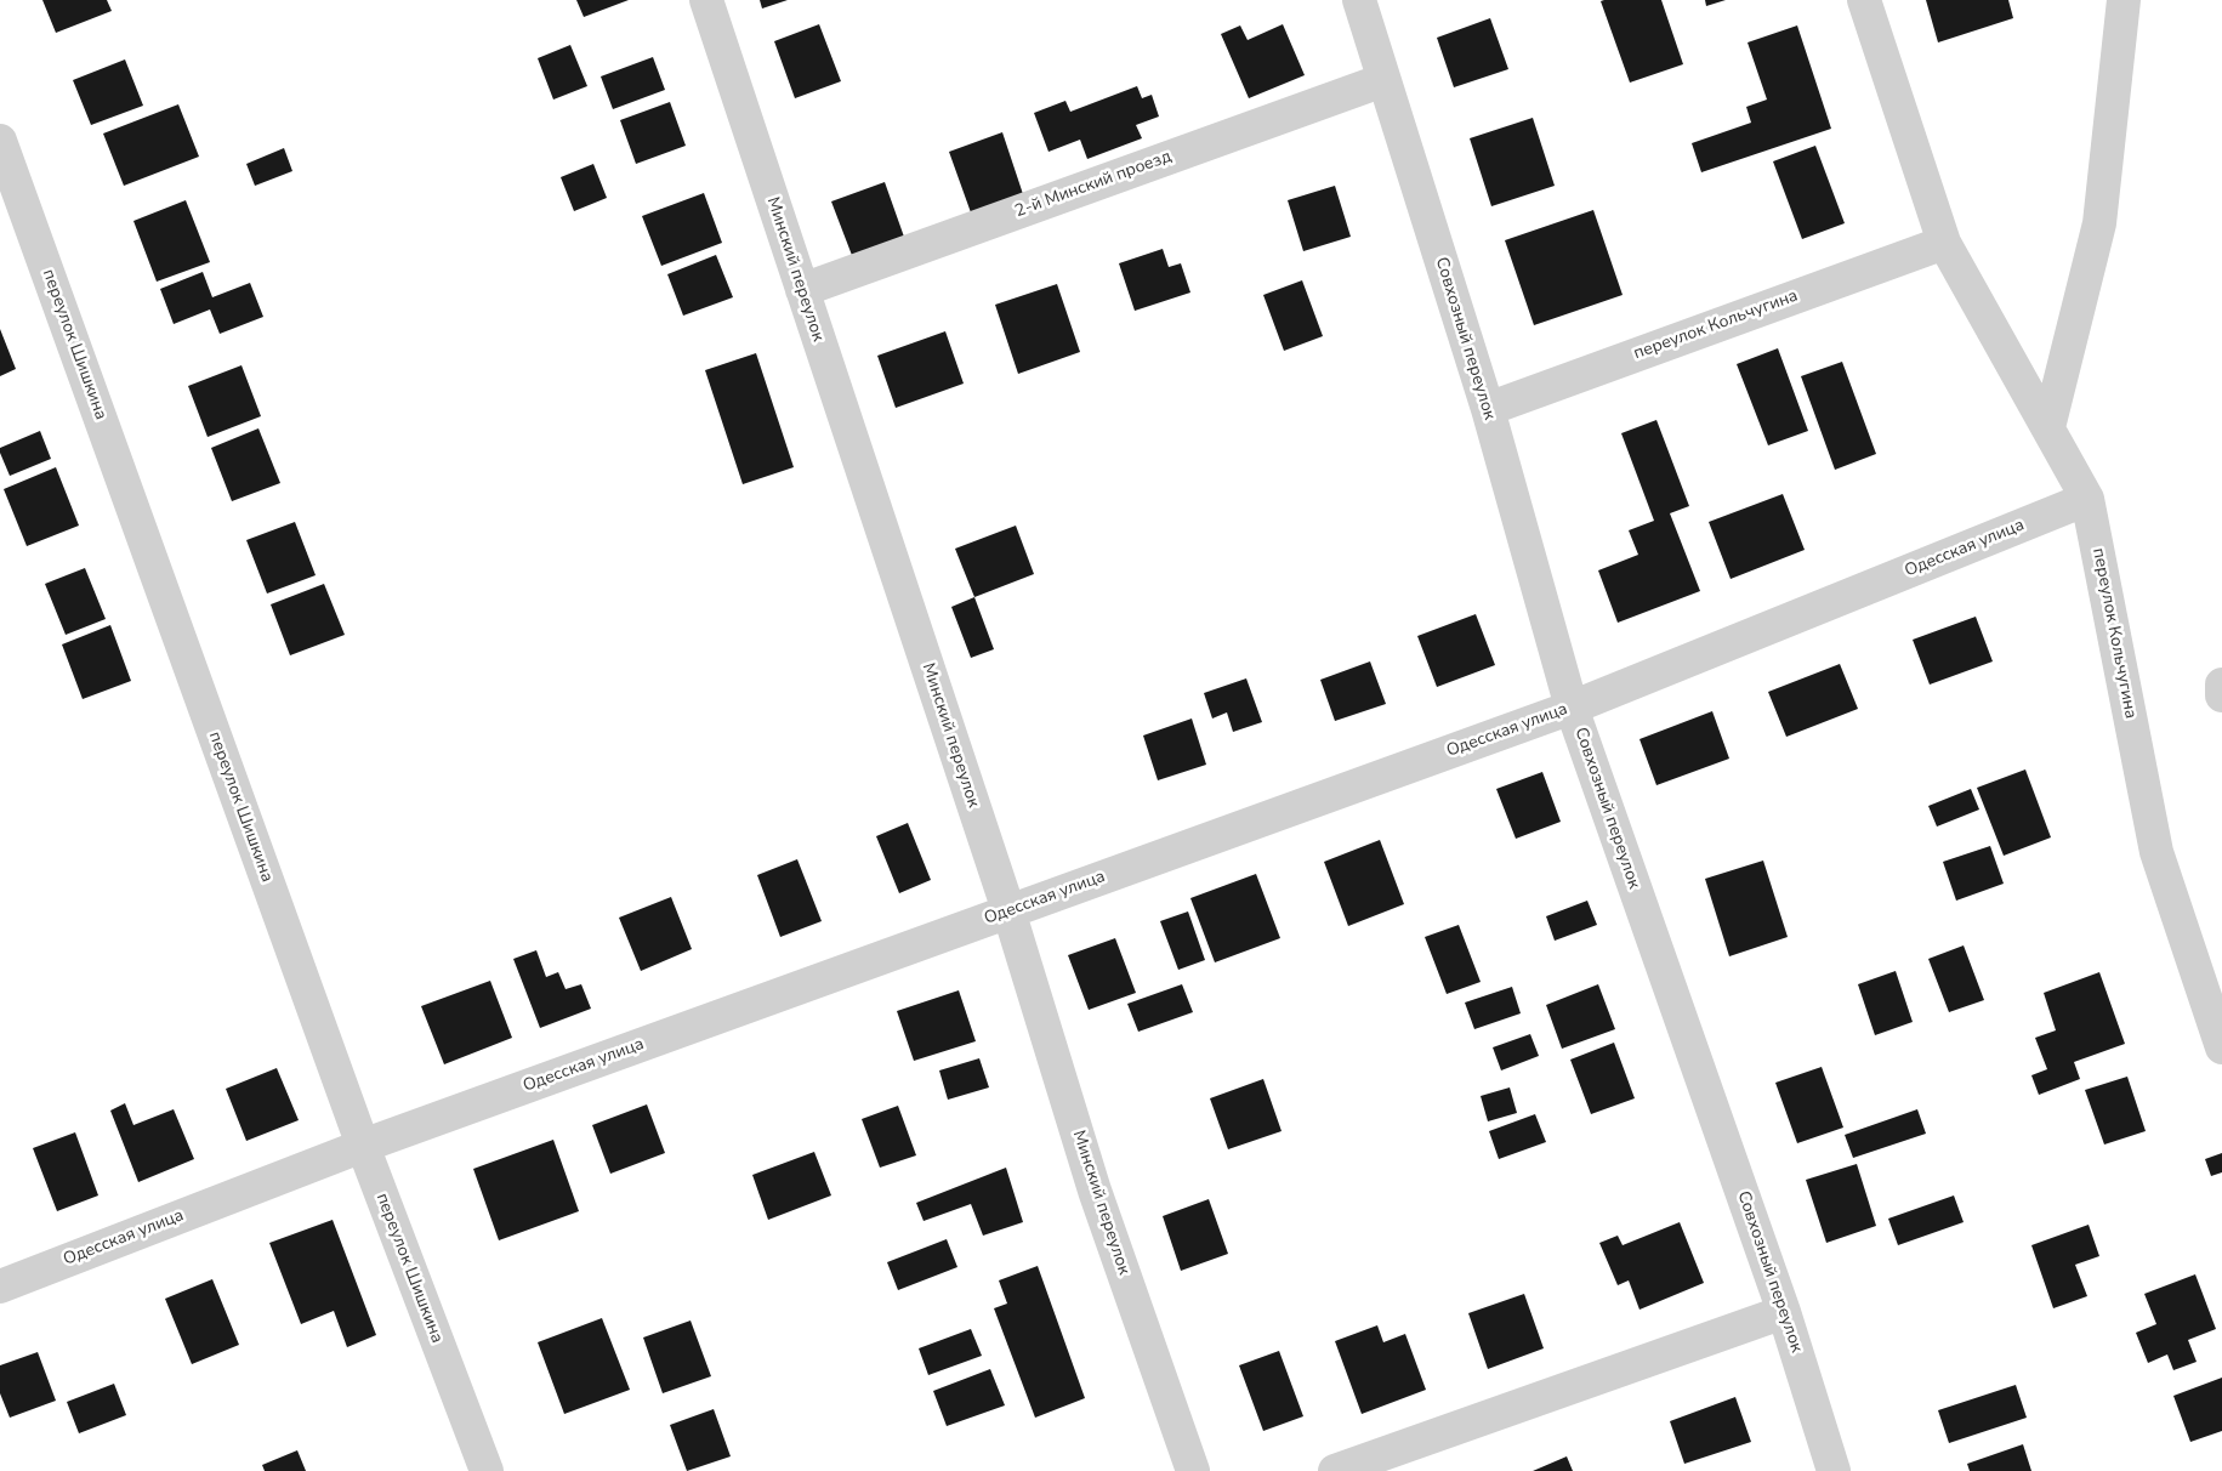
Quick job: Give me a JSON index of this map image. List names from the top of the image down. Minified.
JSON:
{"streets":{"street":["2-й Минский проезд","Минский переулок","переулок Кольчугина","Совхозный переулок","переулок Шишкина","Одесская улица"]},"crossings":[["2-й Минский проезд","Минский переулок"],["2-й Минский проезд","Совхозный переулок"],["Минский переулок","Одесская улица"],["переулок Кольчугина","Совхозный переулок"],["переулок Кольчугина","Одесская улица"],["Совхозный переулок","Одесская улица"],["переулок Шишкина","Одесская улица"]]}
